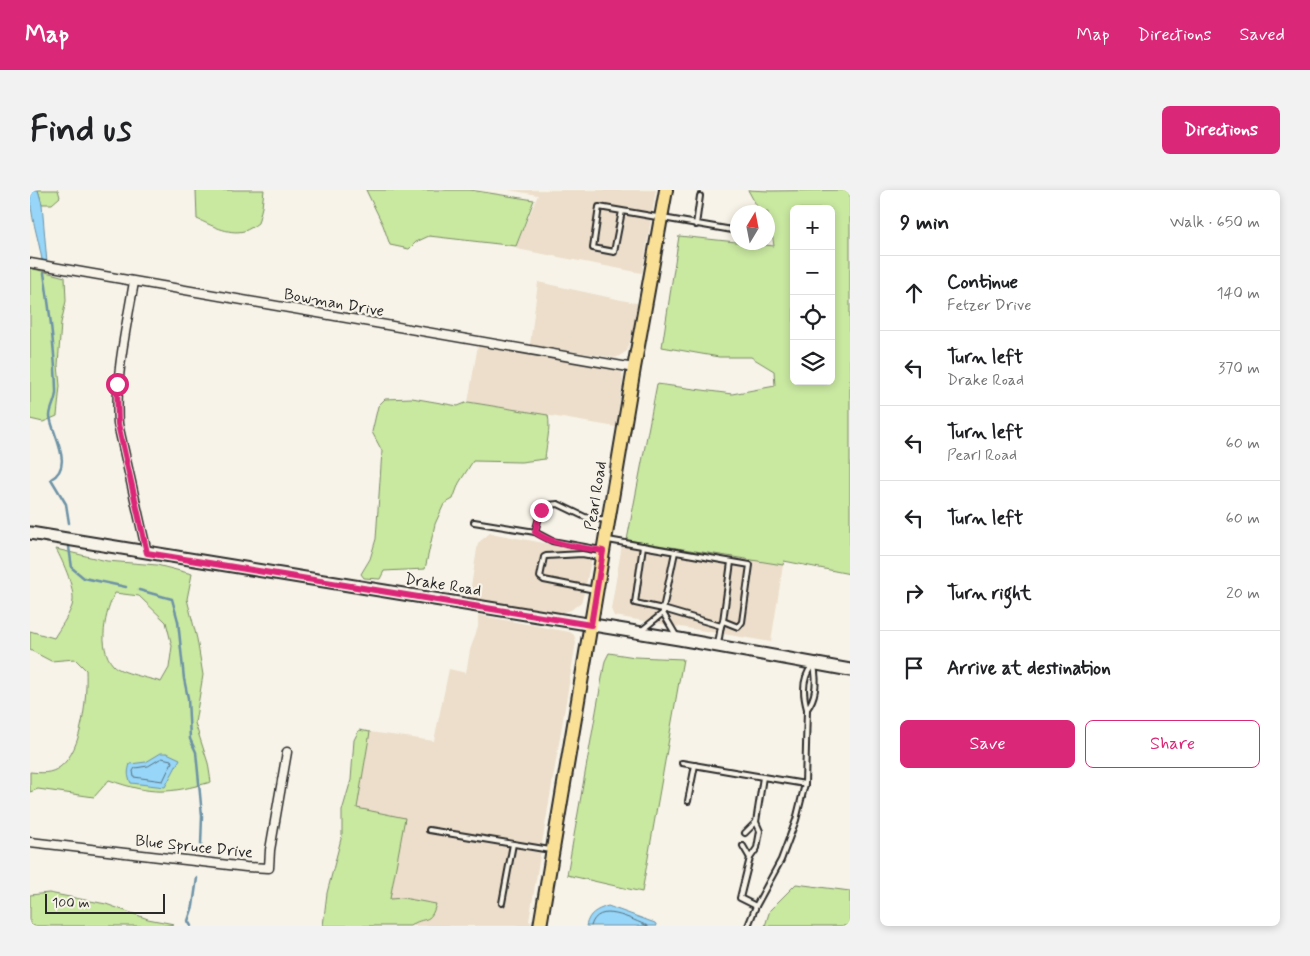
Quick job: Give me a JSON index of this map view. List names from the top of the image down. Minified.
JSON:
{"streets":{"main road":["Pearl Road"],"street":["Bowman Drive","Drake Road","Blue Spruce Drive"]},"crossings":[["Bowman Drive","Pearl Road"],["Pearl Road","Drake Road"]],"scale_bar":"100 m","north":"top","page":{"header":"Map","nav":["Map","Directions","Saved"],"buttons":["Directions",["Save","Share"]],"title":"Find us","heading":["9 min","Walk · 650 m"],"map_buttons":["+","−"],"list":[["Continue","Fetzer Drive","140 m"],["Turn left","Drake Road","370 m"],["Turn left","Pearl Road","60 m"],["Turn left","60 m"],["Turn right","20 m"],"Arrive at destination"],"scale":"100 m"}}
